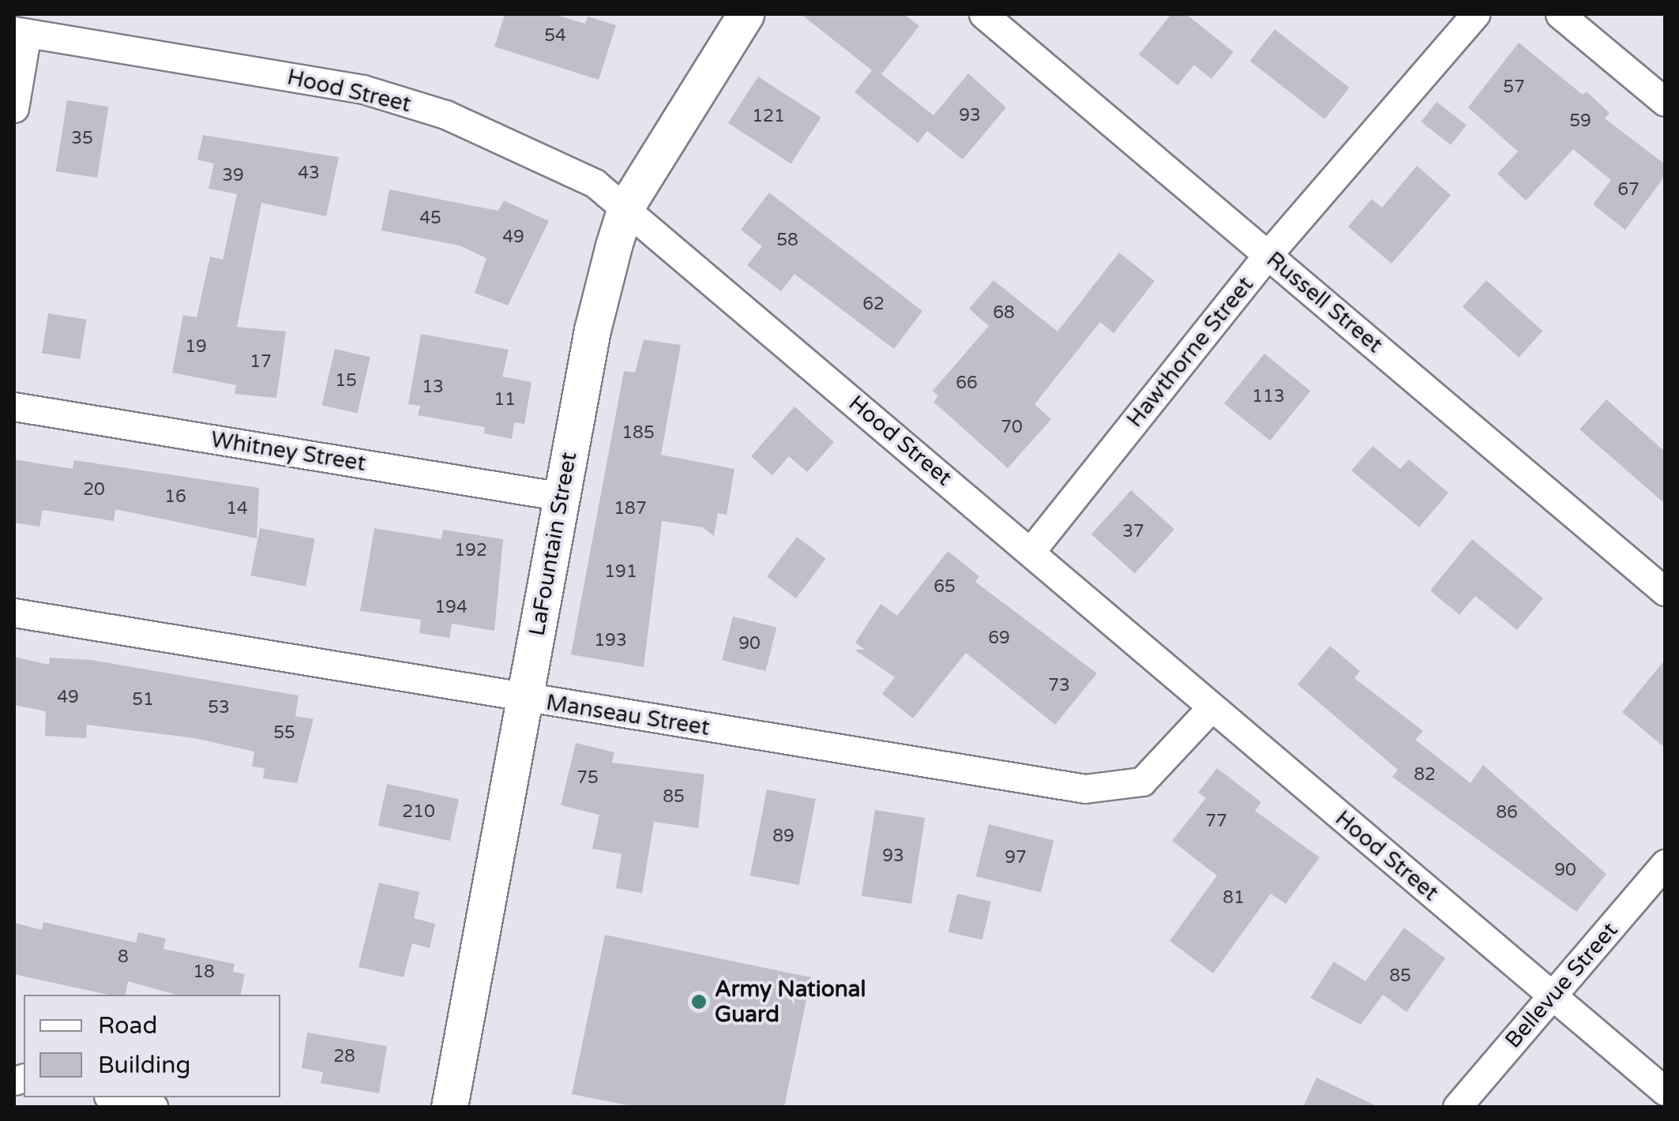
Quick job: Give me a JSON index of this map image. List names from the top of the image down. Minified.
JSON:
{"streets":{"street":["Hood Street","Russell Street","Hawthorne Street","Whitney Street","LaFountain Street","Manseau Street","Bellevue Street"]},"crossings":[["Hood Street","Hawthorne Street"],["Hood Street","LaFountain Street"],["Hood Street","Manseau Street"],["Hood Street","Bellevue Street"],["Russell Street","Hawthorne Street"],["Whitney Street","LaFountain Street"],["LaFountain Street","Manseau Street"]],"places":["Army National Guard"],"house_numbers":["54","57","93","121","59","35","43","39","67","45","49","58","62","68","19","17","15","66","13","113","11","70","185","20","16","14","187","37","192","191","65","194","69","193","90","73","49","51","53","55","82","75","85","210","86","77","89","93","97","90","81","8","18","85","28"],"legend":["Road","Building"]}
